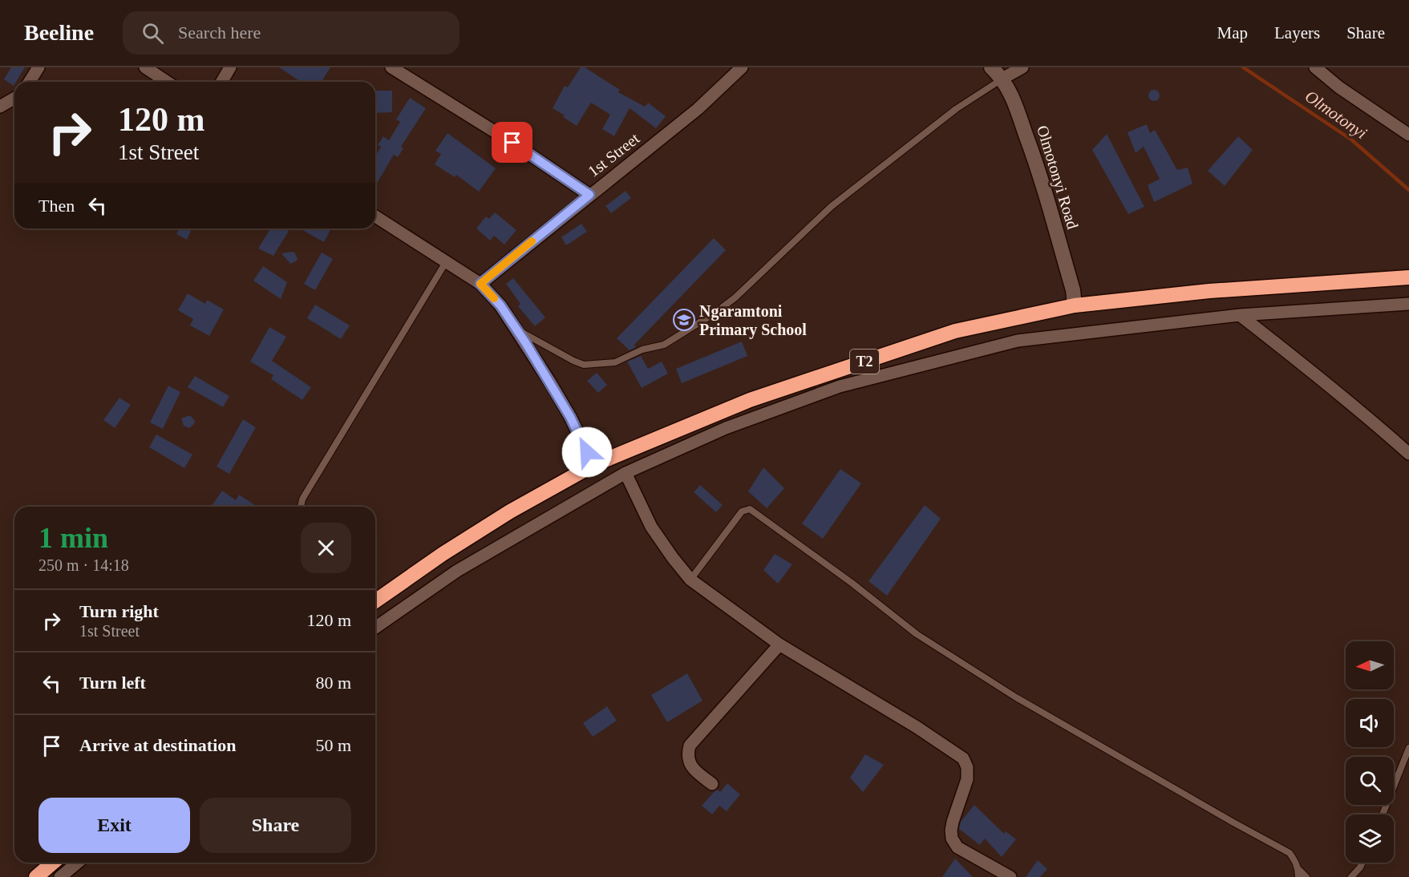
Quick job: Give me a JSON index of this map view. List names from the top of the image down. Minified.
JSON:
{"streets":{"highway":["T2"],"street":["1st Street","Olmotonyi Road"]},"crossings":[["Olmotonyi Road","T2"]],"water":["Olmotonyi"],"places":{"school or university":["Ngaramtoni Primary School"]},"north":"left","page":{"header":"Beeline","search":"Search here","nav":["Map","Layers","Share"],"turn":["120 m","1st Street"],"then":"Then","heading":["1 min","250 m · 14:18"],"list":[{"name":"Turn right","note":"1st Street","value":"120 m"},{"name":"Turn left","value":"80 m"},{"name":"Arrive at destination","value":"50 m"}],"buttons":["Exit","Share"]}}
